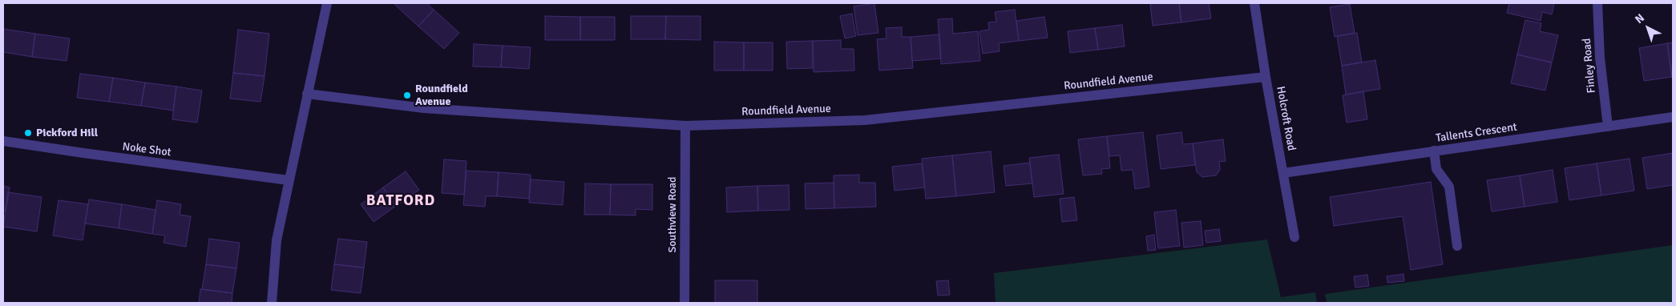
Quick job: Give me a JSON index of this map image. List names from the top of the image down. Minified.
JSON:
{"streets":{"street":["Finley Road","Roundfield Avenue","Holcroft Road","Tallents Crescent","Noke Shot","Southview Road"]},"crossings":[["Finley Road","Tallents Crescent"],["Roundfield Avenue","Holcroft Road"],["Roundfield Avenue","Southview Road"],["Holcroft Road","Tallents Crescent"]],"districts":["BATFORD"],"places":["Roundfield Avenue","Pickford Hill"],"north":"top left"}
